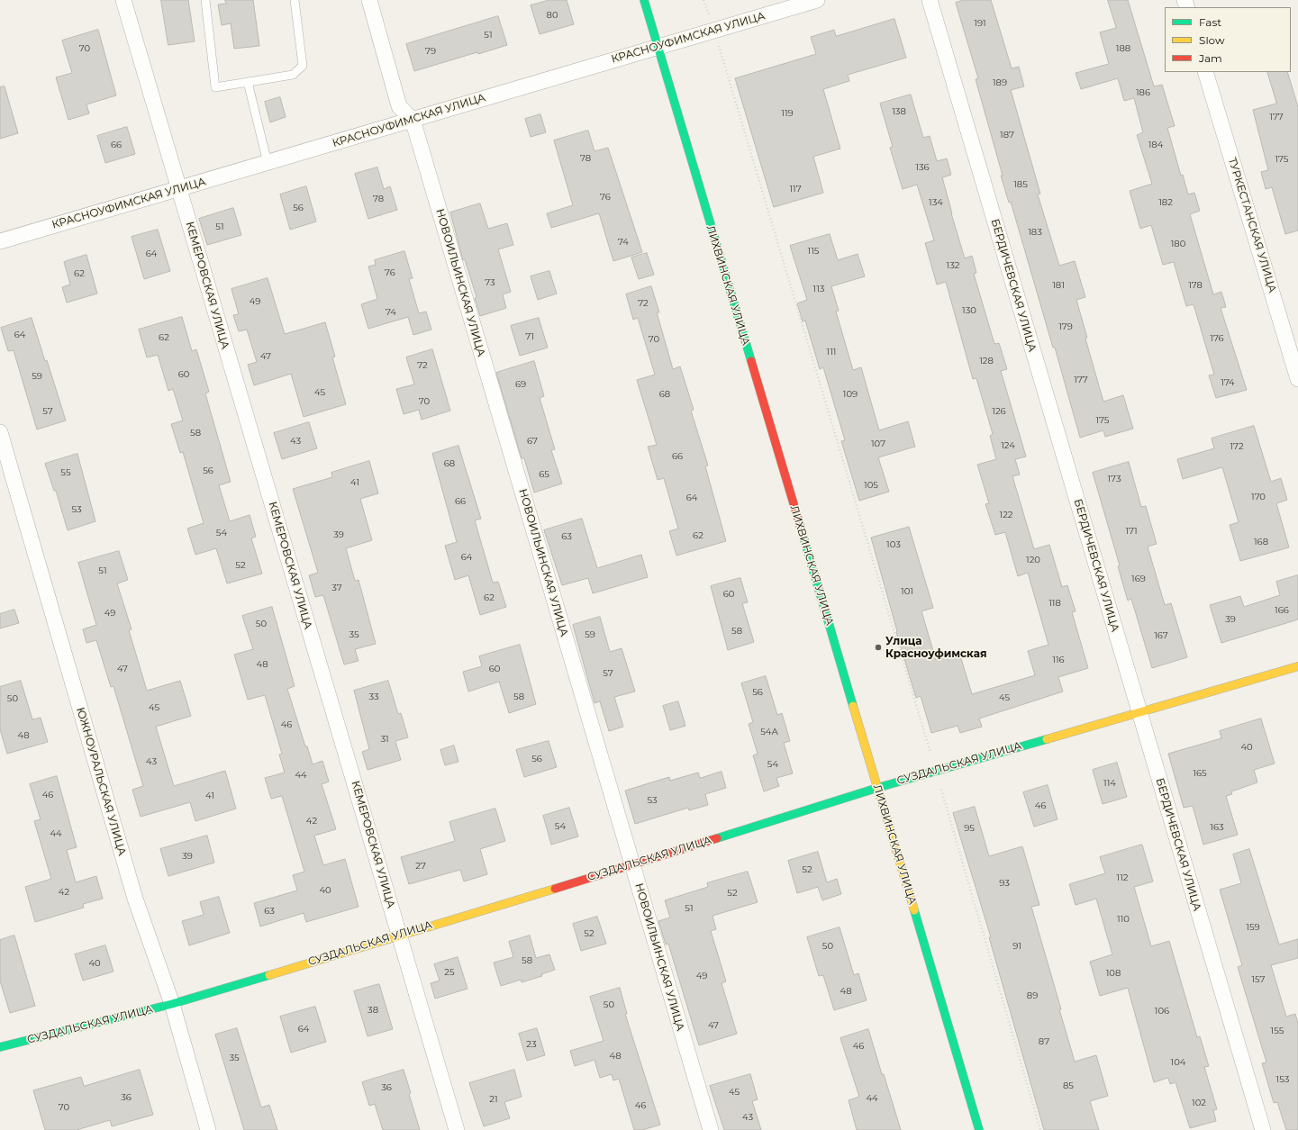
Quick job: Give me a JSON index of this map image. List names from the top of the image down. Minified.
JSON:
{"streets":{"street":["КРАСНОУФИМСКАЯ УЛИЦА","ТУРКЕСТАНСКАЯ УЛИЦА","НОВОИЛЬИНСКАЯ УЛИЦА","КЕМЕРОВСКАЯ УЛИЦА","ЛИХВИНСКАЯ УЛИЦА","БЕРДИЧЕВСКАЯ УЛИЦА","СУЗДАЛЬСКАЯ УЛИЦА","ЮЖНОУРАЛЬСКАЯ УЛИЦА"]},"crossings":[["КРАСНОУФИМСКАЯ УЛИЦА","НОВОИЛЬИНСКАЯ УЛИЦА"],["КРАСНОУФИМСКАЯ УЛИЦА","КЕМЕРОВСКАЯ УЛИЦА"],["КРАСНОУФИМСКАЯ УЛИЦА","ЛИХВИНСКАЯ УЛИЦА"],["НОВОИЛЬИНСКАЯ УЛИЦА","СУЗДАЛЬСКАЯ УЛИЦА"],["КЕМЕРОВСКАЯ УЛИЦА","СУЗДАЛЬСКАЯ УЛИЦА"],["ЛИХВИНСКАЯ УЛИЦА","СУЗДАЛЬСКАЯ УЛИЦА"],["БЕРДИЧЕВСКАЯ УЛИЦА","СУЗДАЛЬСКАЯ УЛИЦА"],["СУЗДАЛЬСКАЯ УЛИЦА","ЮЖНОУРАЛЬСКАЯ УЛИЦА"]],"places":["Улица Красноуфимская"],"house_numbers":["80","191","51","70","188","79","189","186","138","119","177","187","66","184","78","175","136","185","117","76","78","134","182","56","51","183","74","180","115","64","132","76","62","73","181","178","113","49","72","130","74","179","64","71","62","176","70","111","47","128","72","60","59","177","174","69","45","68","109","70","57","126","175","58","43","67","107","124","172","66","68","56","55","65","173","41","105","170","64","66","53","122","171","54","39","62","63","168","103","64","120","52","51","169","37","101","60","62","118","166","49","39","50","58","35","59","167","116","48","47","60","57","56","33","58","45","50","45","46","54А","48","31","40","56","43","54","165","44","114","46","41","53","46","42","54","163","95","44","39","27","52","112","93","40","42","52","51","63","110","159","52","50","91","58","40","25","108","49","157","48","89","50","38","106","47","64","155","87","23","46","48","35","104","153","85","36","45","36","44","21","102","46","70","43"],"legend":["Fast","Slow","Jam"]}
